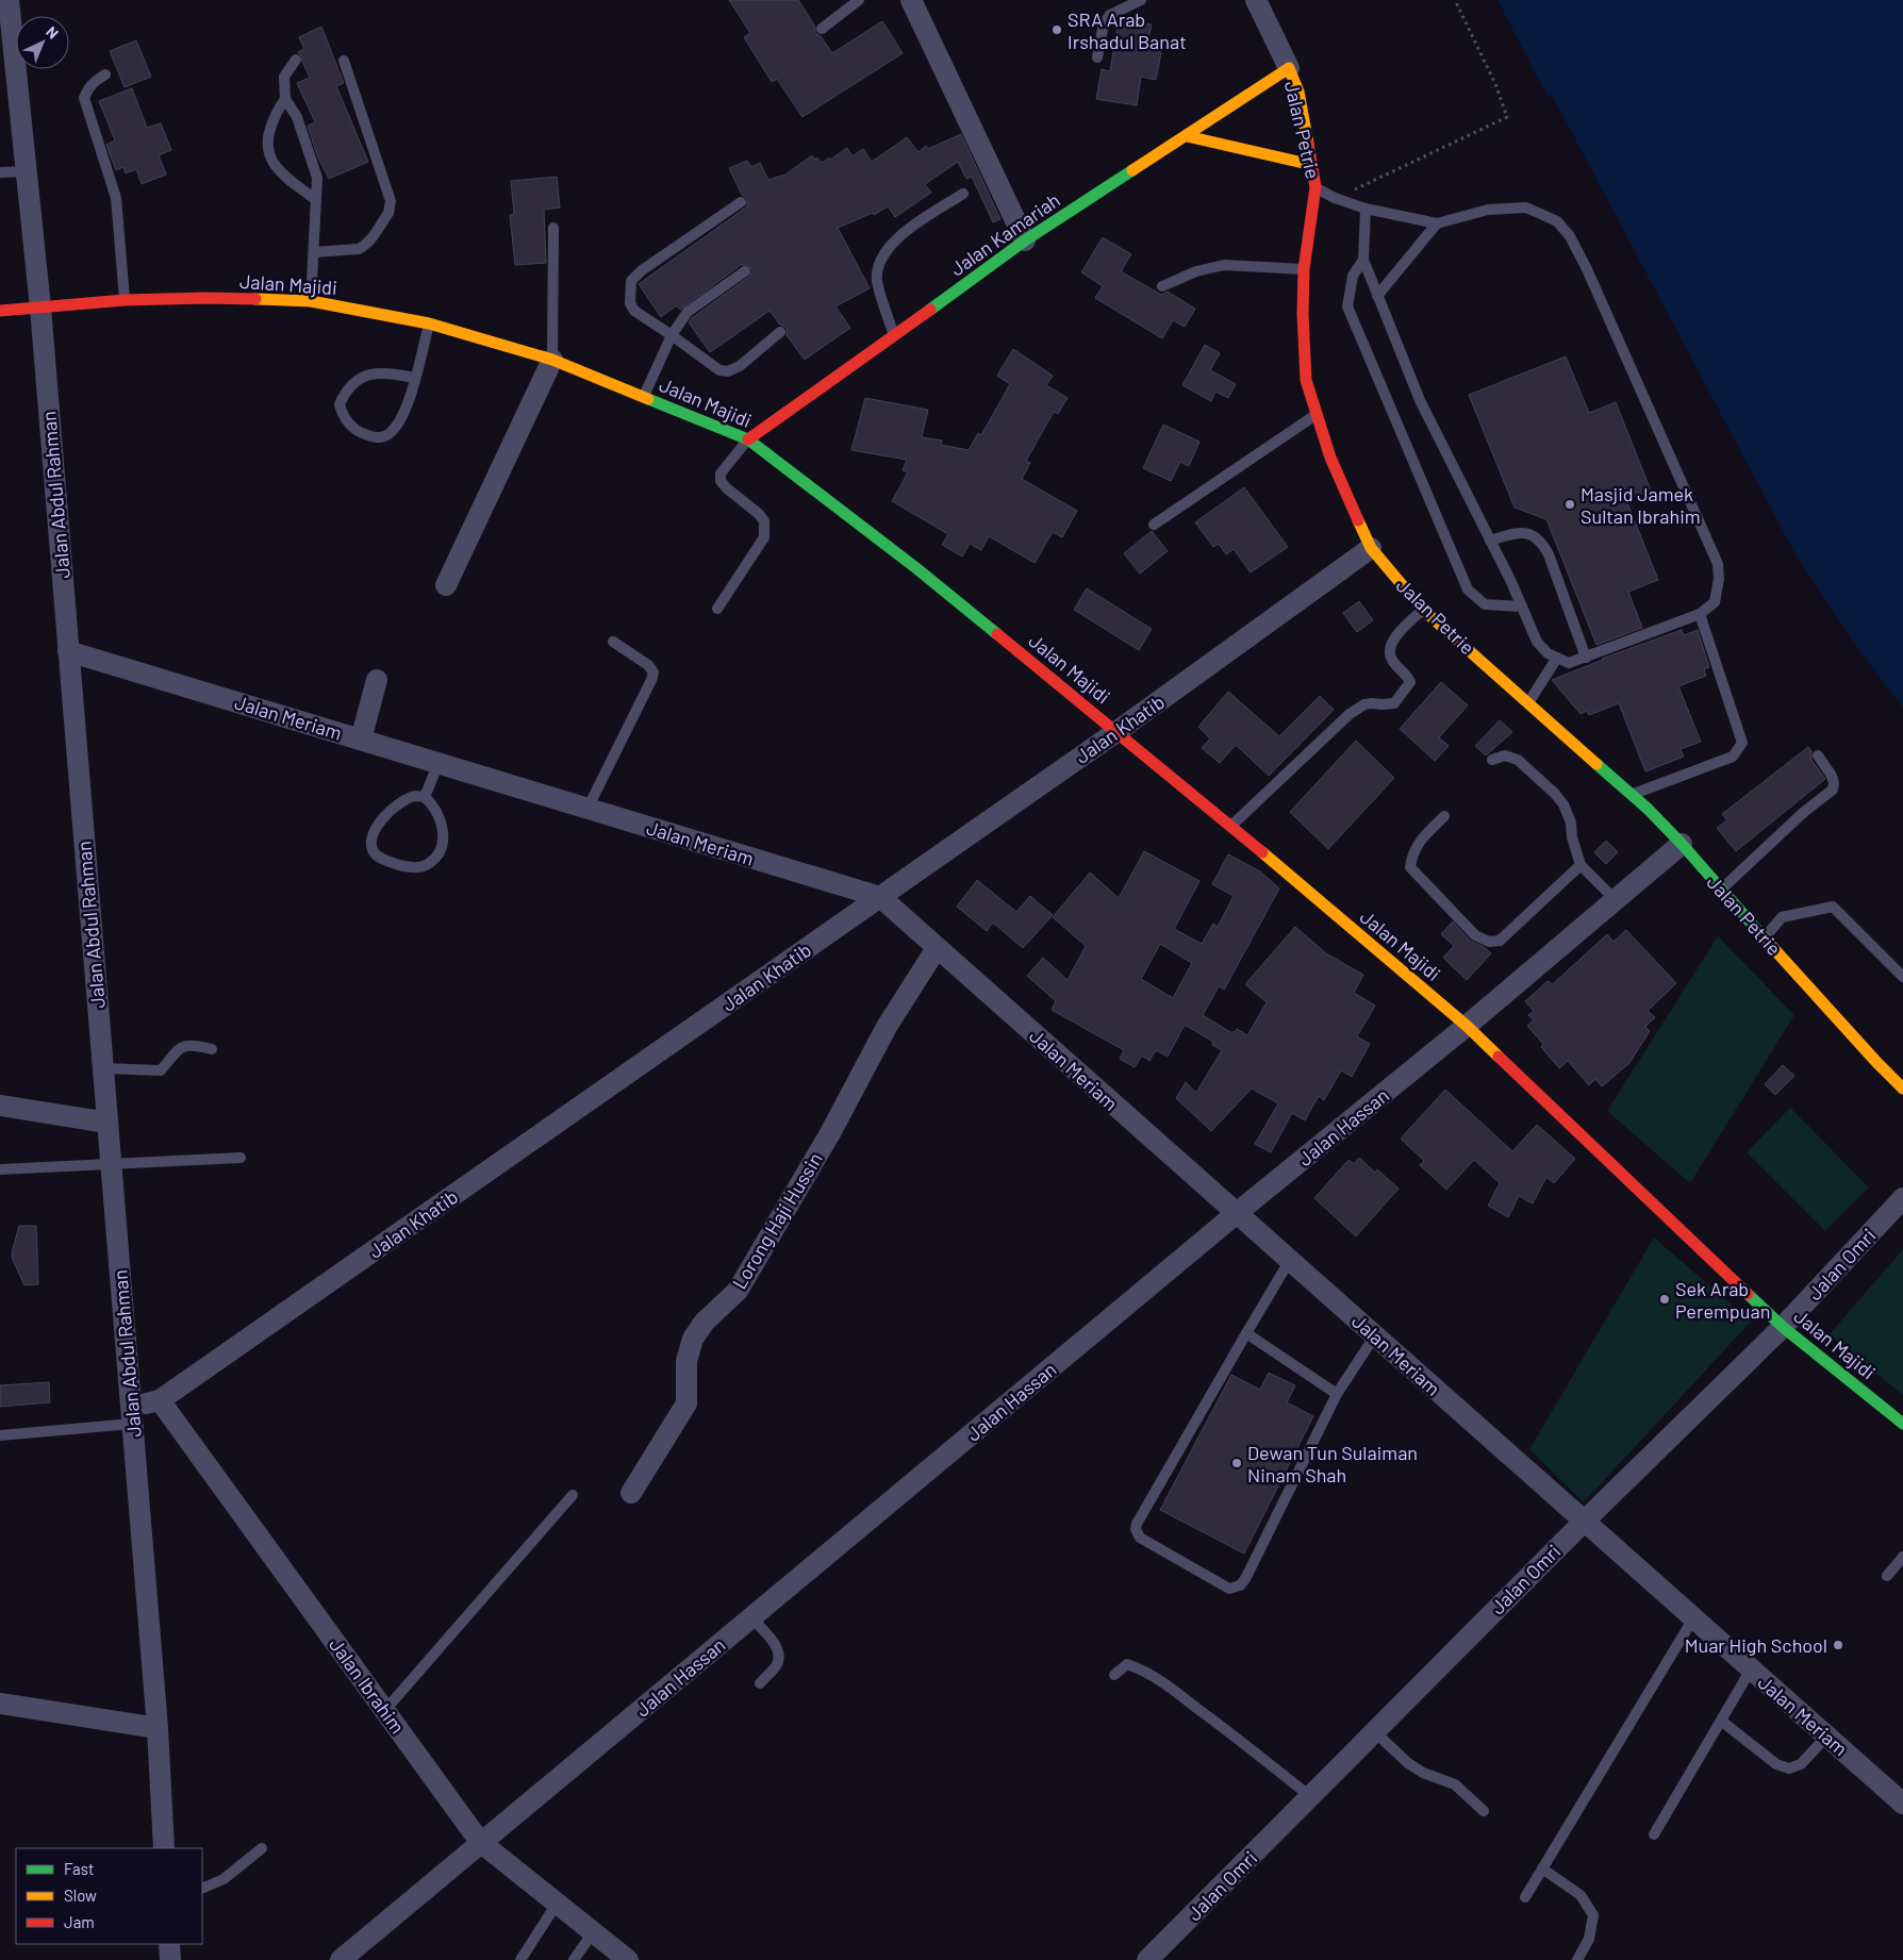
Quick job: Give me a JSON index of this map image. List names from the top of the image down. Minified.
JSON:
{"streets":{"street":["Jalan Petrie","Jalan Kamariah","Jalan Majidi","Jalan Abdul Rahman","Jalan Meriam","Jalan Khatib","Jalan Hassan","Lorong Haji Hussin","Jalan Omri","Jalan Ibrahim"]},"crossings":[["Jalan Petrie","Jalan Kamariah"],["Jalan Petrie","Jalan Khatib"],["Jalan Petrie","Jalan Hassan"],["Jalan Kamariah","Jalan Majidi"],["Jalan Majidi","Jalan Abdul Rahman"],["Jalan Majidi","Jalan Khatib"],["Jalan Majidi","Jalan Hassan"],["Jalan Majidi","Jalan Omri"],["Jalan Abdul Rahman","Jalan Meriam"],["Jalan Meriam","Jalan Khatib"],["Jalan Meriam","Jalan Hassan"],["Jalan Meriam","Lorong Haji Hussin"],["Jalan Meriam","Jalan Omri"],["Jalan Khatib","Jalan Ibrahim"],["Jalan Hassan","Jalan Ibrahim"]],"places":["SRA Arab Irshadul Banat","Masjid Jamek Sultan Ibrahim","Sek Arab Perempuan","Dewan Tun Sulaiman Ninam Shah","Muar High School"],"legend":["Fast","Slow","Jam"],"north":"top right"}
